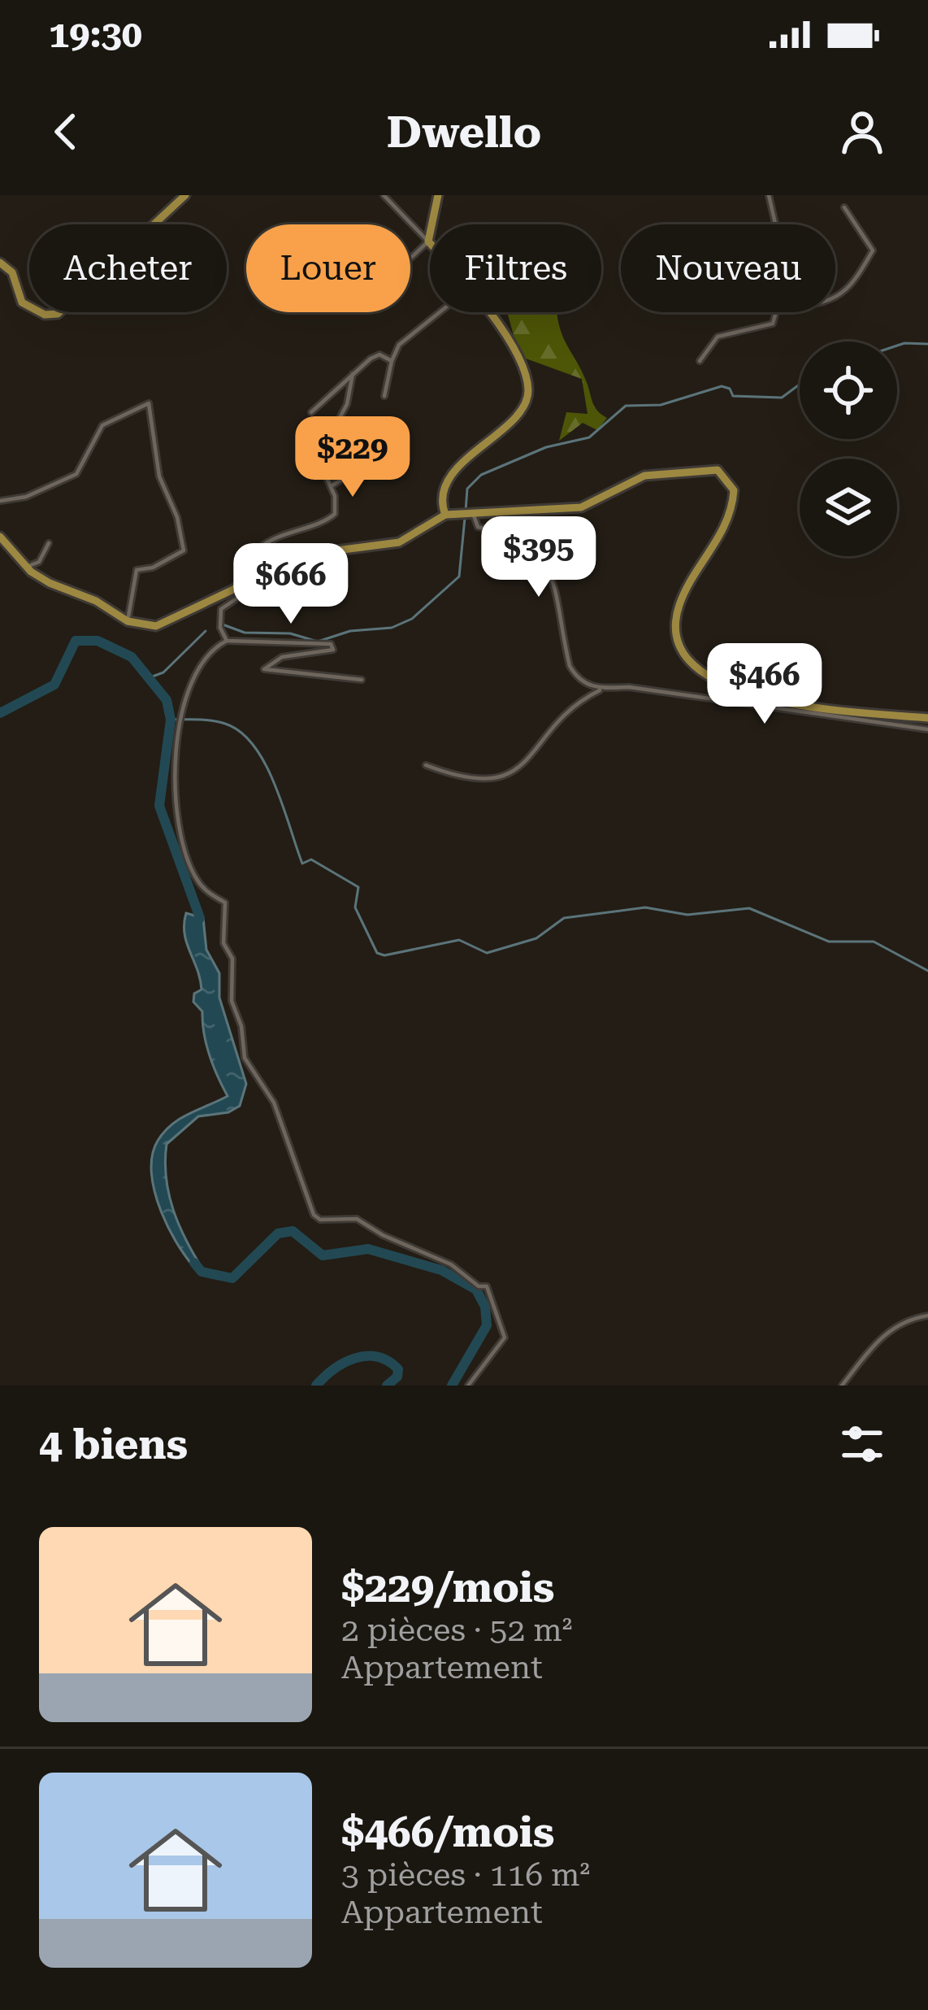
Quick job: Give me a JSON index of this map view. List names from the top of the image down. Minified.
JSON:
{"page":{"status":"19:30","header":"Dwello","chip":["Acheter","Louer","Filtres","Nouveau"],"price":["$229","$395","$666","$466"],"heading":"4 biens","list":[{"name":"$229/mois","note":"2 pièces · 52 m² · Appartement"},{"name":"$466/mois","note":"3 pièces · 116 m² · Appartement"}]}}
